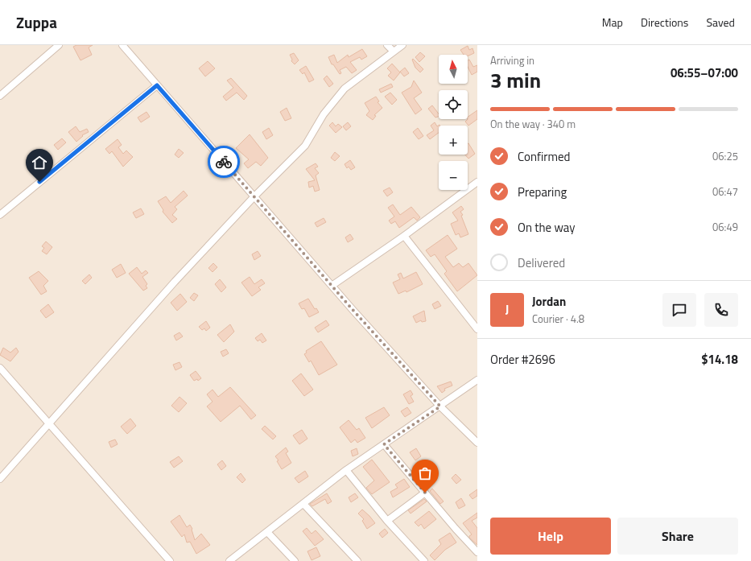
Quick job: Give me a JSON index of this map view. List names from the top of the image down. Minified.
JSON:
{"north":"top","page":{"header":"Zuppa","nav":["Map","Directions","Saved"],"heading":["3 min","Arriving in","06:55–07:00"],"panel":["Jordan","Courier · 4.8","Order #2696","$14.18"],"map_buttons":["+","−"],"bar":"On the way · 340 m","list":[["Confirmed","06:25"],["Preparing","06:47"],["On the way","06:49"],"Delivered"],"round":"J","buttons":["Help","Share"]}}
